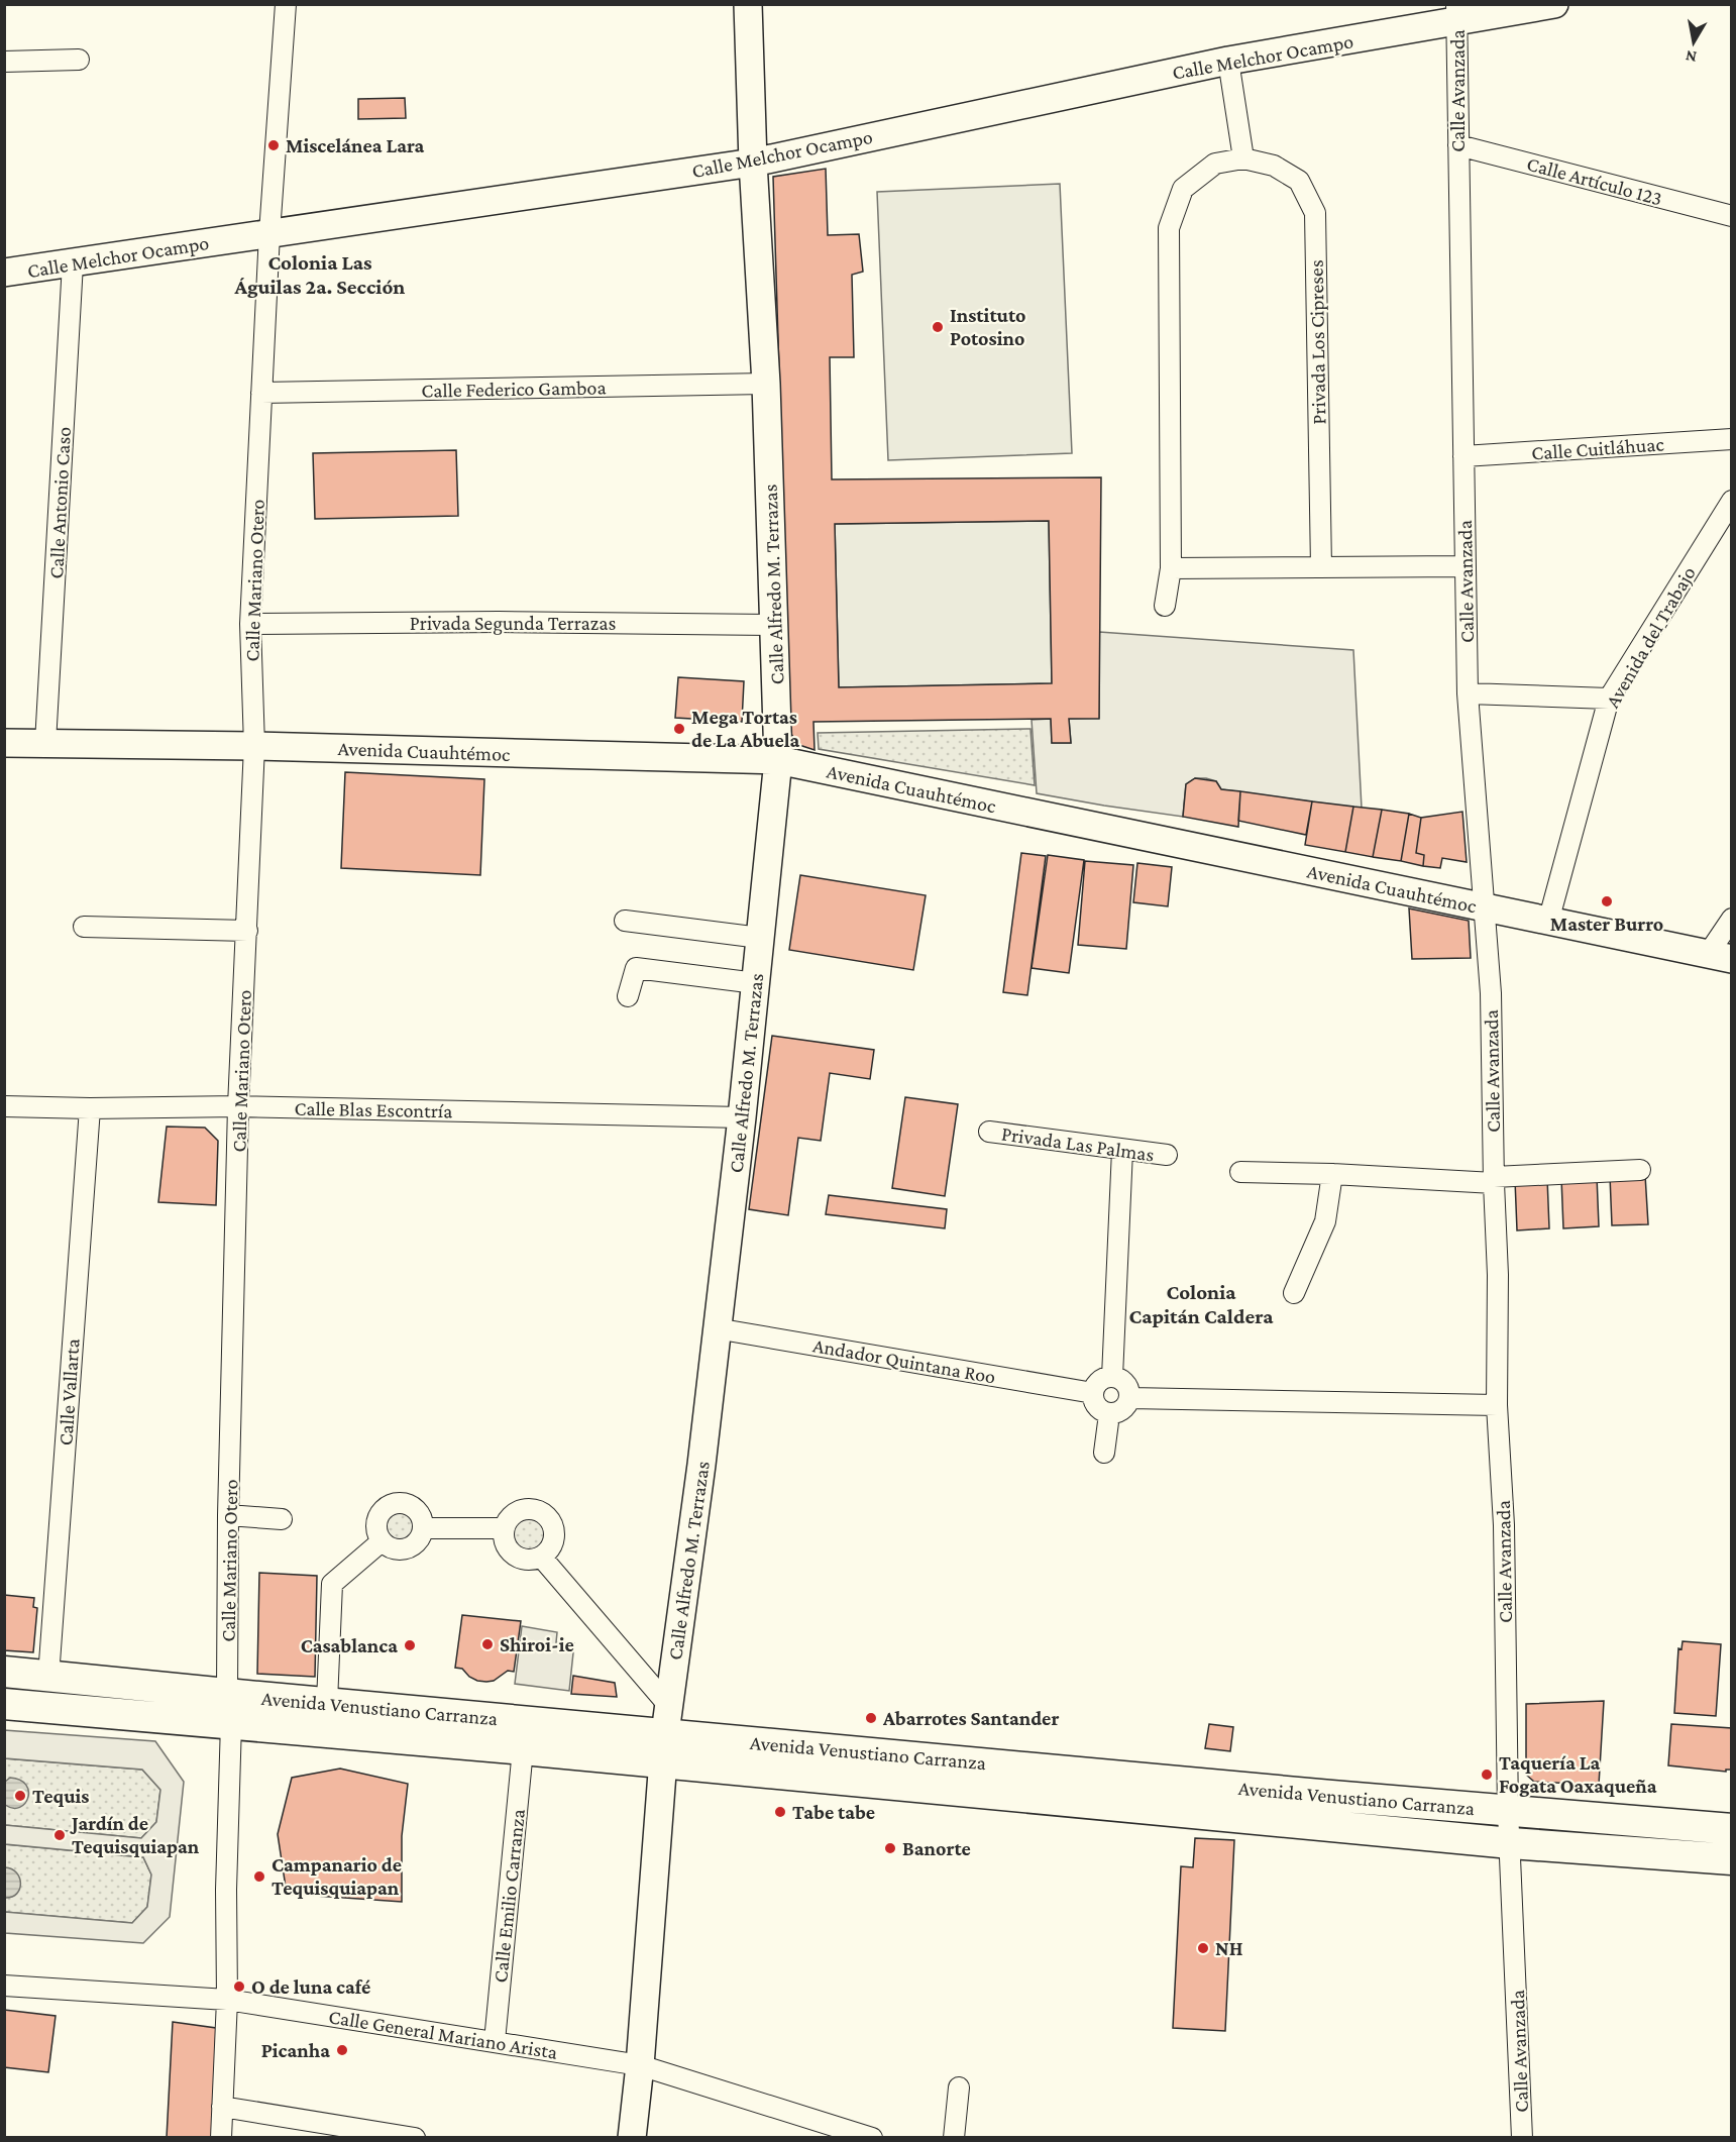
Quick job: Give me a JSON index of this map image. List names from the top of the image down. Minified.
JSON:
{"streets":{"main road":["Avenida Venustiano Carranza"],"street":["Calle Melchor Ocampo","Calle Avanzada","Calle Artículo 123","Privada Los Cipreses","Calle Federico Gamboa","Calle Cuitláhuac","Calle Antonio Caso","Calle Mariano Otero","Calle Alfredo M. Terrazas","Privada Segunda Terrazas","Avenida del Trabajo","Avenida Cuauhtémoc","Calle Blas Escontría","Privada Las Palmas","Andador Quintana Roo","Calle Vallarta","Calle Emilio Carranza","Calle General Mariano Arista"]},"crossings":[["Calle Melchor Ocampo","Calle Avanzada"],["Calle Melchor Ocampo","Calle Antonio Caso"],["Calle Melchor Ocampo","Calle Mariano Otero"],["Calle Melchor Ocampo","Calle Alfredo M. Terrazas"],["Calle Avanzada","Calle Artículo 123"],["Calle Avanzada","Calle Cuitláhuac"],["Calle Avanzada","Avenida Cuauhtémoc"],["Calle Avanzada","Avenida Venustiano Carranza"],["Calle Federico Gamboa","Calle Mariano Otero"],["Calle Federico Gamboa","Calle Alfredo M. Terrazas"],["Calle Antonio Caso","Avenida Cuauhtémoc"],["Calle Mariano Otero","Privada Segunda Terrazas"],["Calle Mariano Otero","Avenida Cuauhtémoc"],["Calle Mariano Otero","Calle Blas Escontría"],["Calle Mariano Otero","Avenida Venustiano Carranza"],["Calle Mariano Otero","Calle General Mariano Arista"],["Calle Alfredo M. Terrazas","Privada Segunda Terrazas"],["Calle Alfredo M. Terrazas","Avenida Cuauhtémoc"],["Calle Alfredo M. Terrazas","Calle Blas Escontría"],["Calle Alfredo M. Terrazas","Andador Quintana Roo"],["Calle Alfredo M. Terrazas","Avenida Venustiano Carranza"],["Calle Alfredo M. Terrazas","Calle General Mariano Arista"],["Avenida del Trabajo","Avenida Cuauhtémoc"],["Calle Blas Escontría","Calle Vallarta"],["Calle Vallarta","Avenida Venustiano Carranza"],["Avenida Venustiano Carranza","Calle Emilio Carranza"],["Calle Emilio Carranza","Calle General Mariano Arista"]],"districts":["Colonia Las Águilas 2a. Sección","Colonia Capitán Caldera"],"places":["Miscelánea Lara","Instituto Potosino","Mega Tortas de La Abuela","Master Burro","Shiroi-ie","Casablanca","Abarrotes Santander","Taquería La Fogata Oaxaqueña","Tequis","Tabe tabe","Jardín de Tequisquiapan","Banorte","Campanario de Tequisquiapan","NH","O de luna café","Picanha"],"north":"bottom"}
